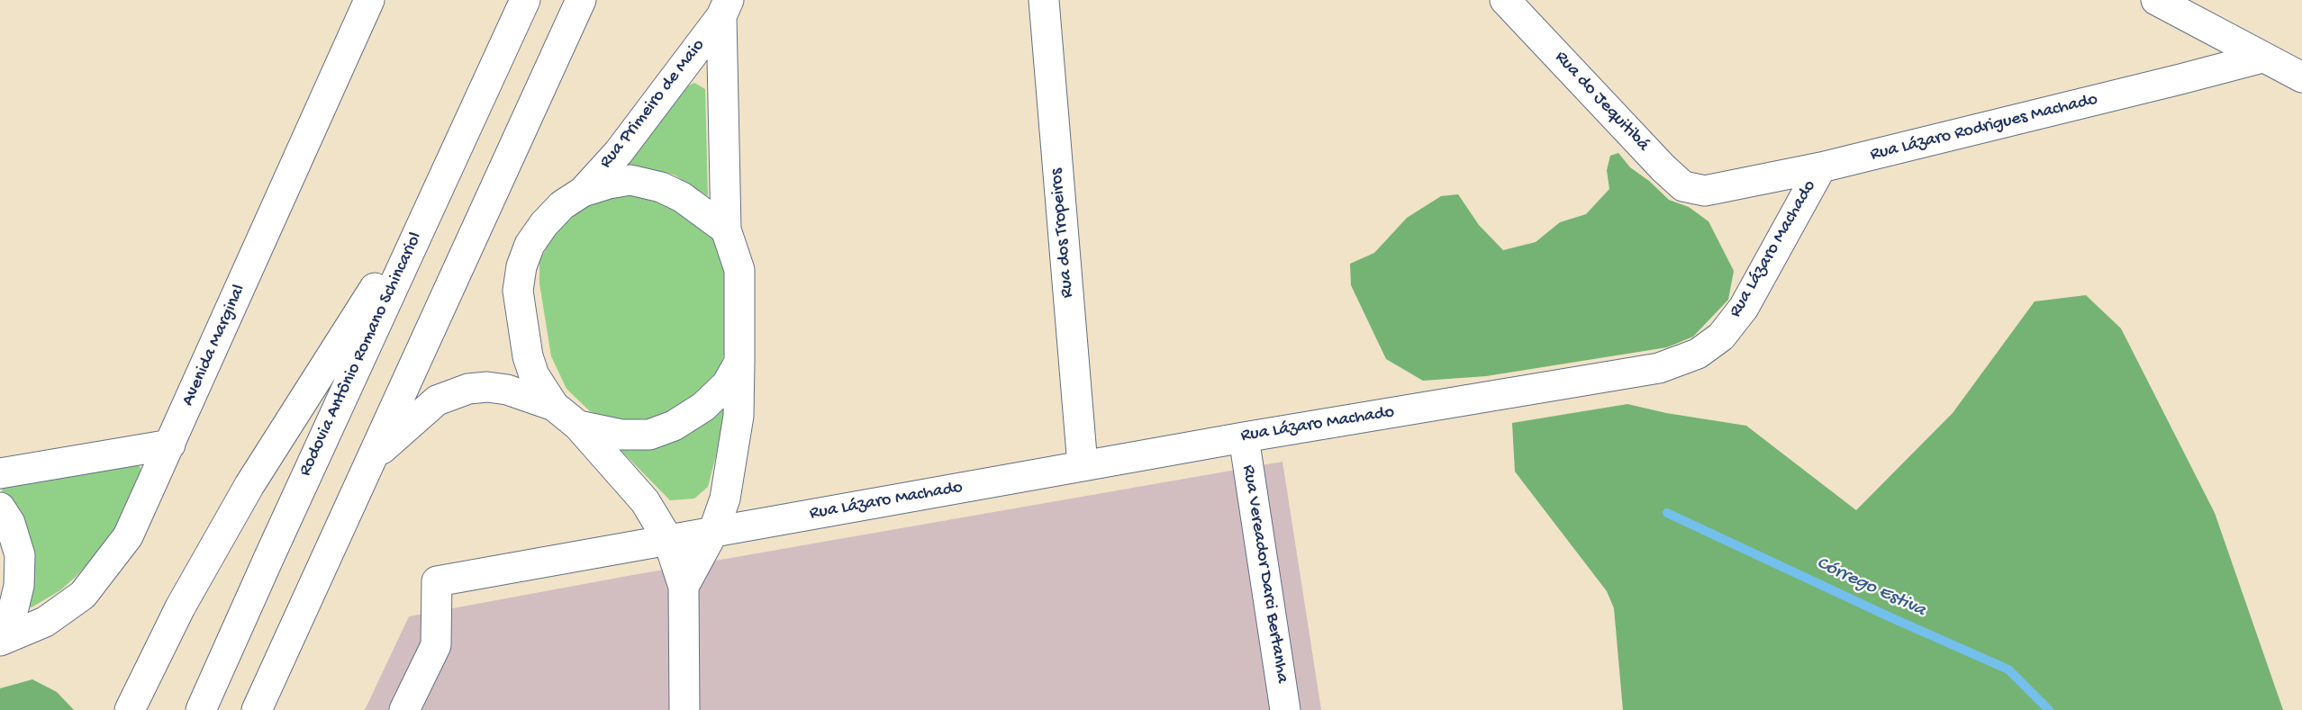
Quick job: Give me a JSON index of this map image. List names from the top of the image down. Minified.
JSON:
{"streets":{"main road":["Rua do Jequitibá","Rua Primeiro de Maio","Rua Lázaro Rodrigues Machado","Rua dos Tropeiros","Rua Lázaro Machado","Avenida Marginal","Rodovia Antônio Romano Schincariol","Rua Vereador Darci Bertanha"]},"crossings":[["Rua do Jequitibá","Rua Lázaro Rodrigues Machado"],["Rua Primeiro de Maio","Rua Lázaro Machado"],["Rua Lázaro Rodrigues Machado","Rua Lázaro Machado"],["Rua dos Tropeiros","Rua Lázaro Machado"],["Rua Lázaro Machado","Rua Vereador Darci Bertanha"]],"water":["Córrego Estiva"]}
